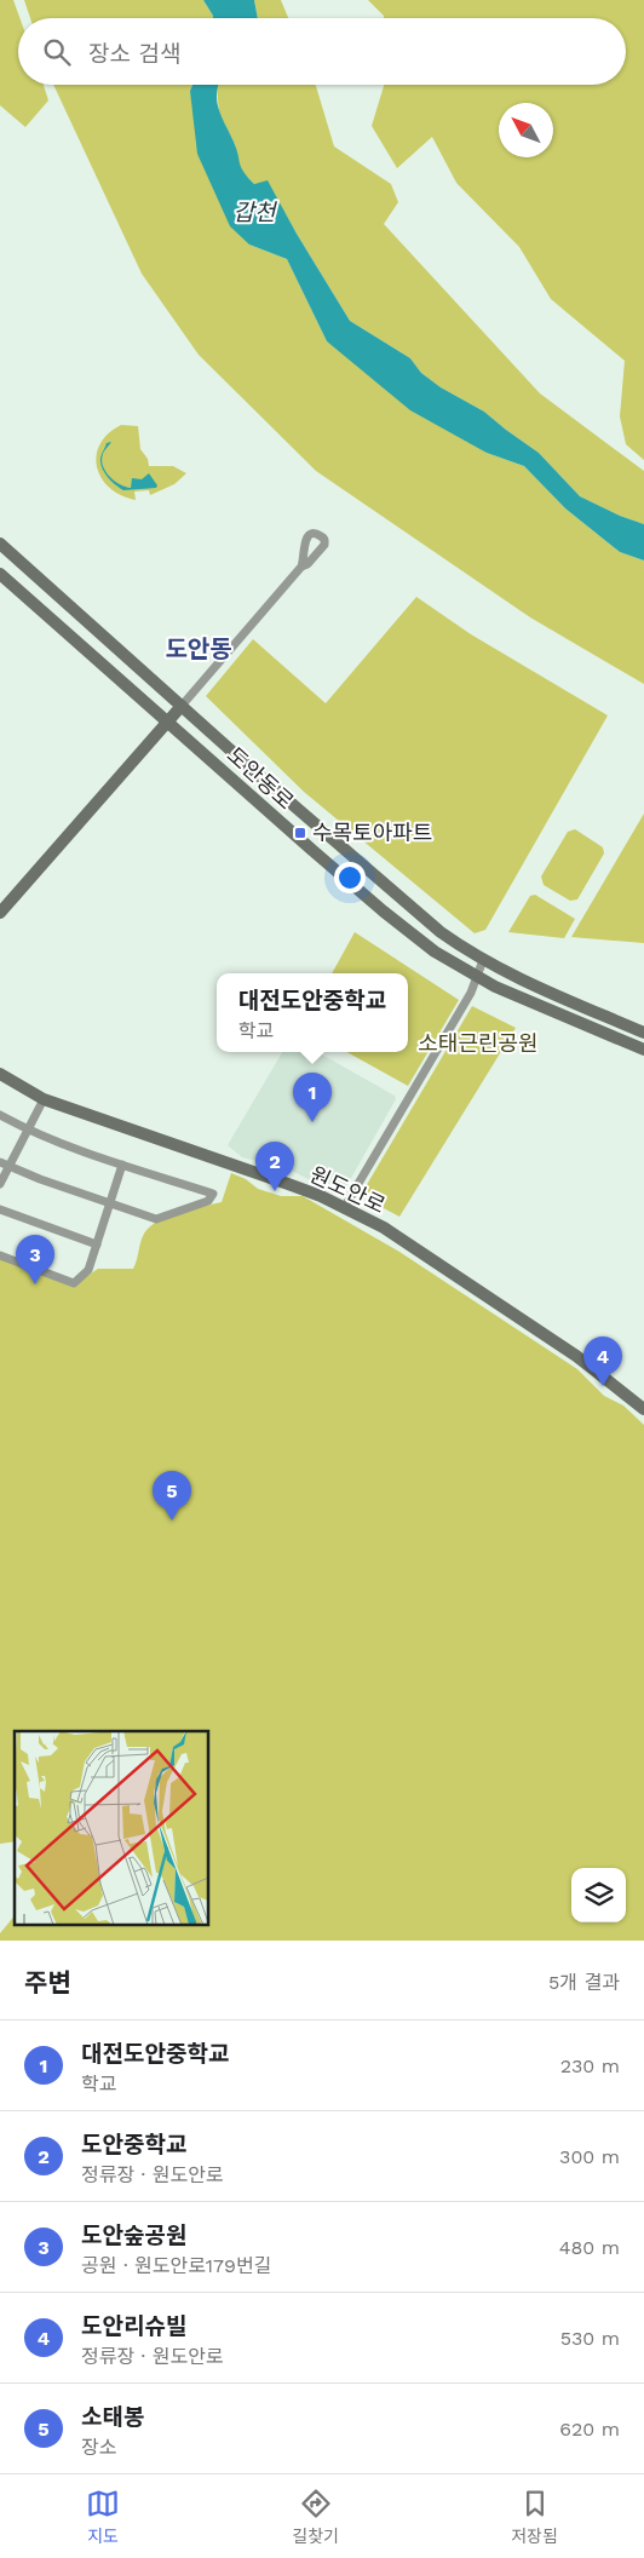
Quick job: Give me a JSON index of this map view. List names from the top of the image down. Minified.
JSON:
{"streets":{"main road":["도안동로","원도안로"]},"districts":["도안동"],"water":["갑천"],"parks":["소태근린공원"],"places":{"transit":["수목토아파트"]},"north":"top left","page":{"search":"장소 검색","popup":["대전도안중학교","학교"],"pins":["1","2","3","4","5"],"heading":["주변","5개 결과"],"list":[{"mark":"1","name":"대전도안중학교","note":"학교","value":"230 m"},{"mark":"2","name":"도안중학교","note":"정류장 · 원도안로","value":"300 m"},{"mark":"3","name":"도안숲공원","note":"공원 · 원도안로179번길","value":"480 m"},{"mark":"4","name":"도안리슈빌","note":"정류장 · 원도안로","value":"530 m"},{"mark":"5","name":"소태봉","note":"장소","value":"620 m"}],"nav":["지도","길찾기","저장됨"]}}
